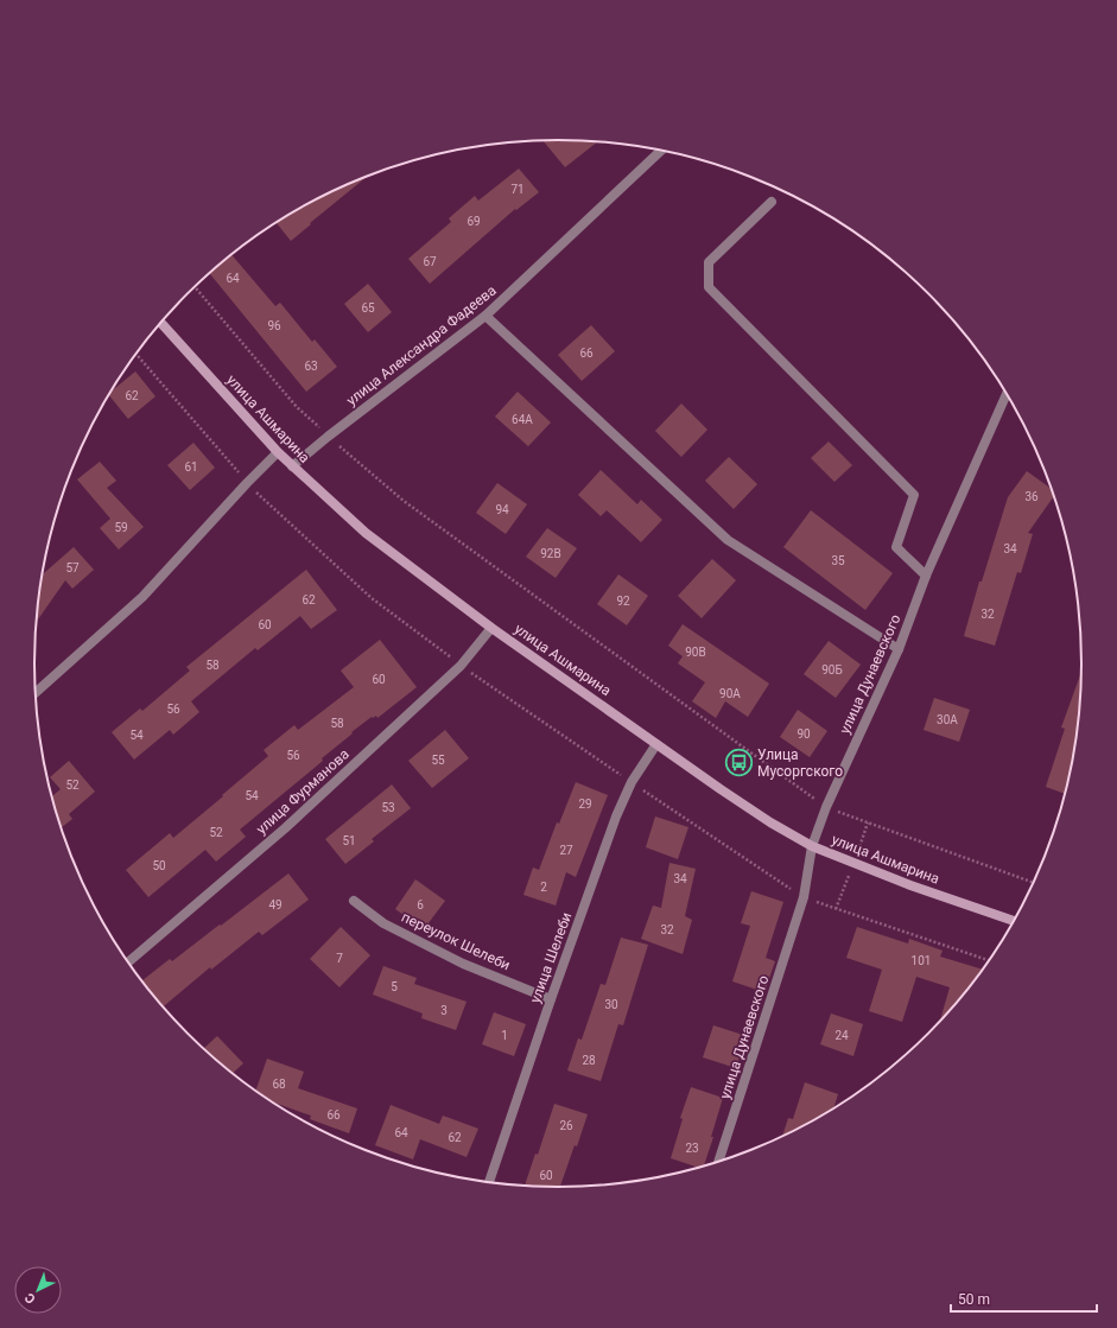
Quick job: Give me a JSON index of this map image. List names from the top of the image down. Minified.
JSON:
{"streets":{"street":["улица Александра Фадеева","улица Ашмарина","улица Дунаевского","улица Фурманова","переулок Шелеби","улица Шелеби"]},"crossings":[["улица Александра Фадеева","улица Ашмарина"],["улица Ашмарина","улица Дунаевского"],["улица Ашмарина","улица Фурманова"],["улица Ашмарина","улица Шелеби"],["переулок Шелеби","улица Шелеби"]],"places":{"bus stop":["Улица Мусоргского"]},"house_numbers":["71","69","67","64","65","96","66","63","62","64А","61","36","94","59","34","92В","35","57","62","92","32","60","90В","58","90Б","60","90А","56","30А","58","90","54","56","55","52","54","29","53","52","51","27","50","34","2","49","6","32","7","101","5","30","3","1","24","28","68","66","26","64","62","23","60"],"scale_bar":"50 m","north":"bottom left"}
